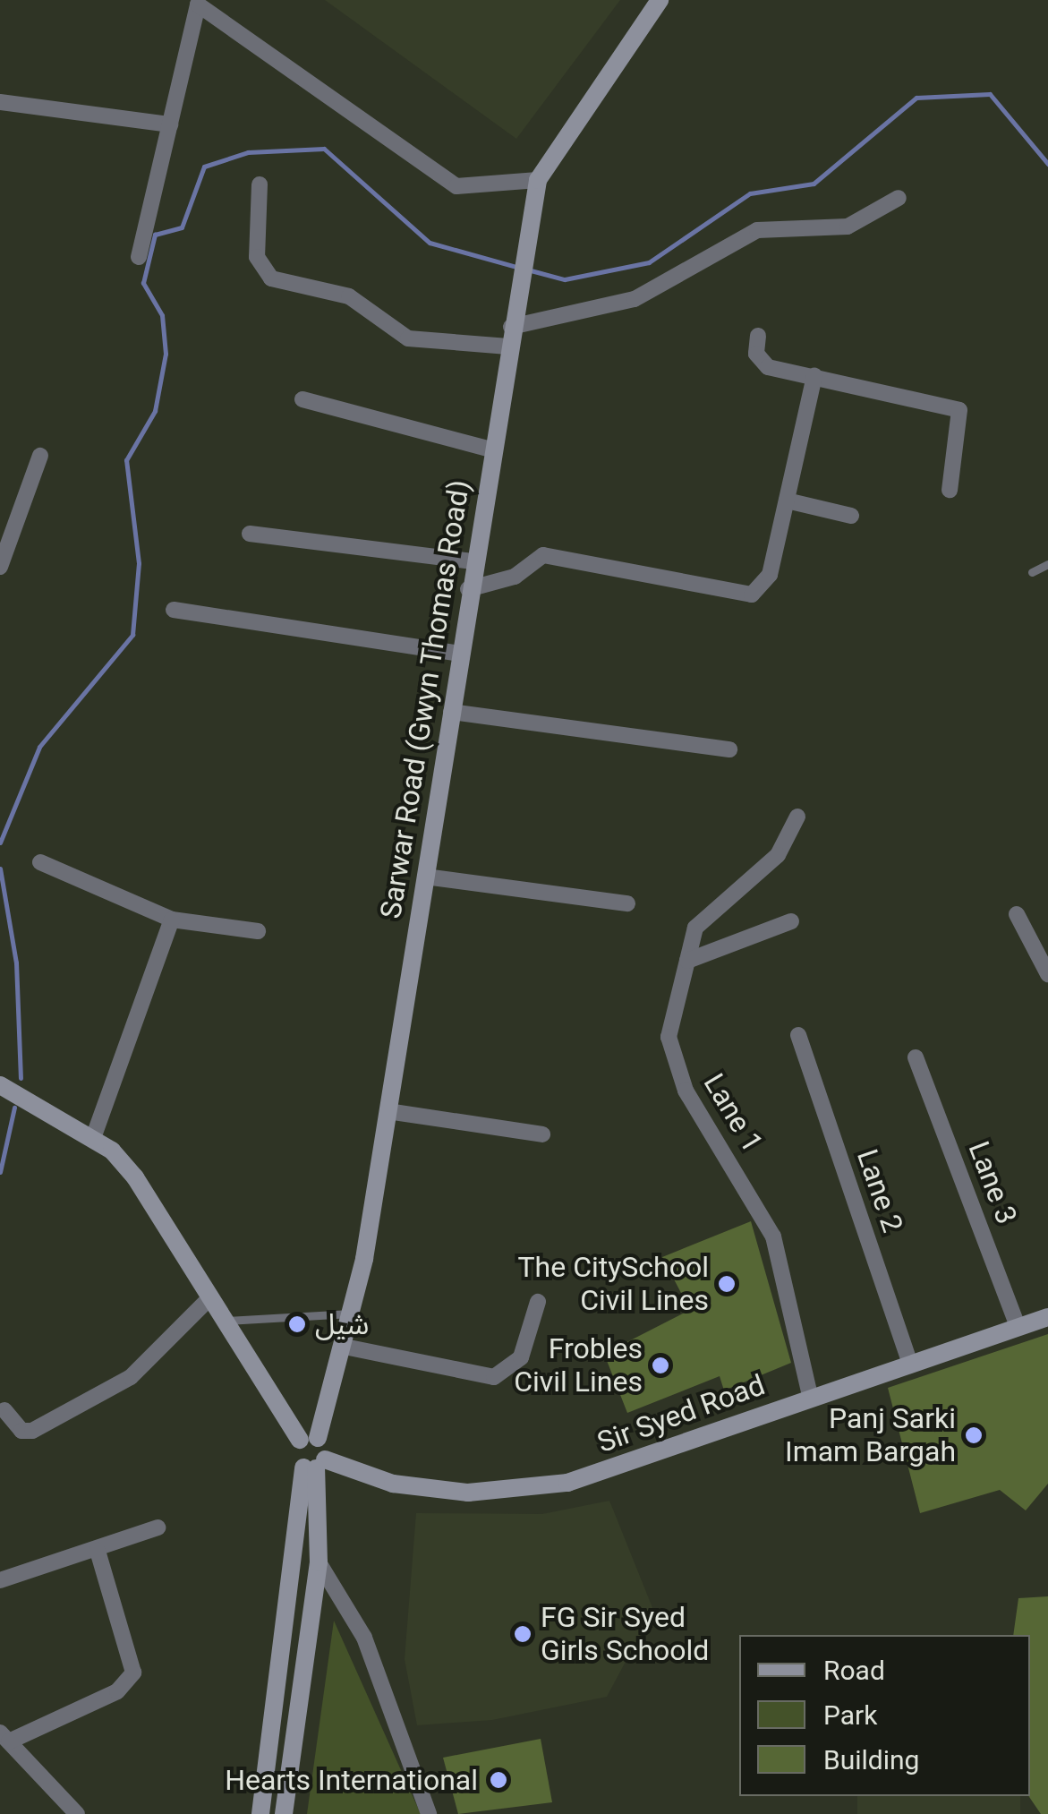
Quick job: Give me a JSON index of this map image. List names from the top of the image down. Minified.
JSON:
{"streets":{"street":["Sarwar Road (Gwyn Thomas Road)","Lane 1","Lane 3","Lane 2","Sir Syed Road"]},"crossings":[["Lane 1","Sir Syed Road"],["Lane 3","Sir Syed Road"],["Lane 2","Sir Syed Road"]],"places":["The CitySchool Civil Lines","شیل","Frobles Civil Lines","Panj Sarki Imam Bargah","FG Sir Syed Girls Schoold","Hearts International"],"legend":["Road","Park","Building"]}
